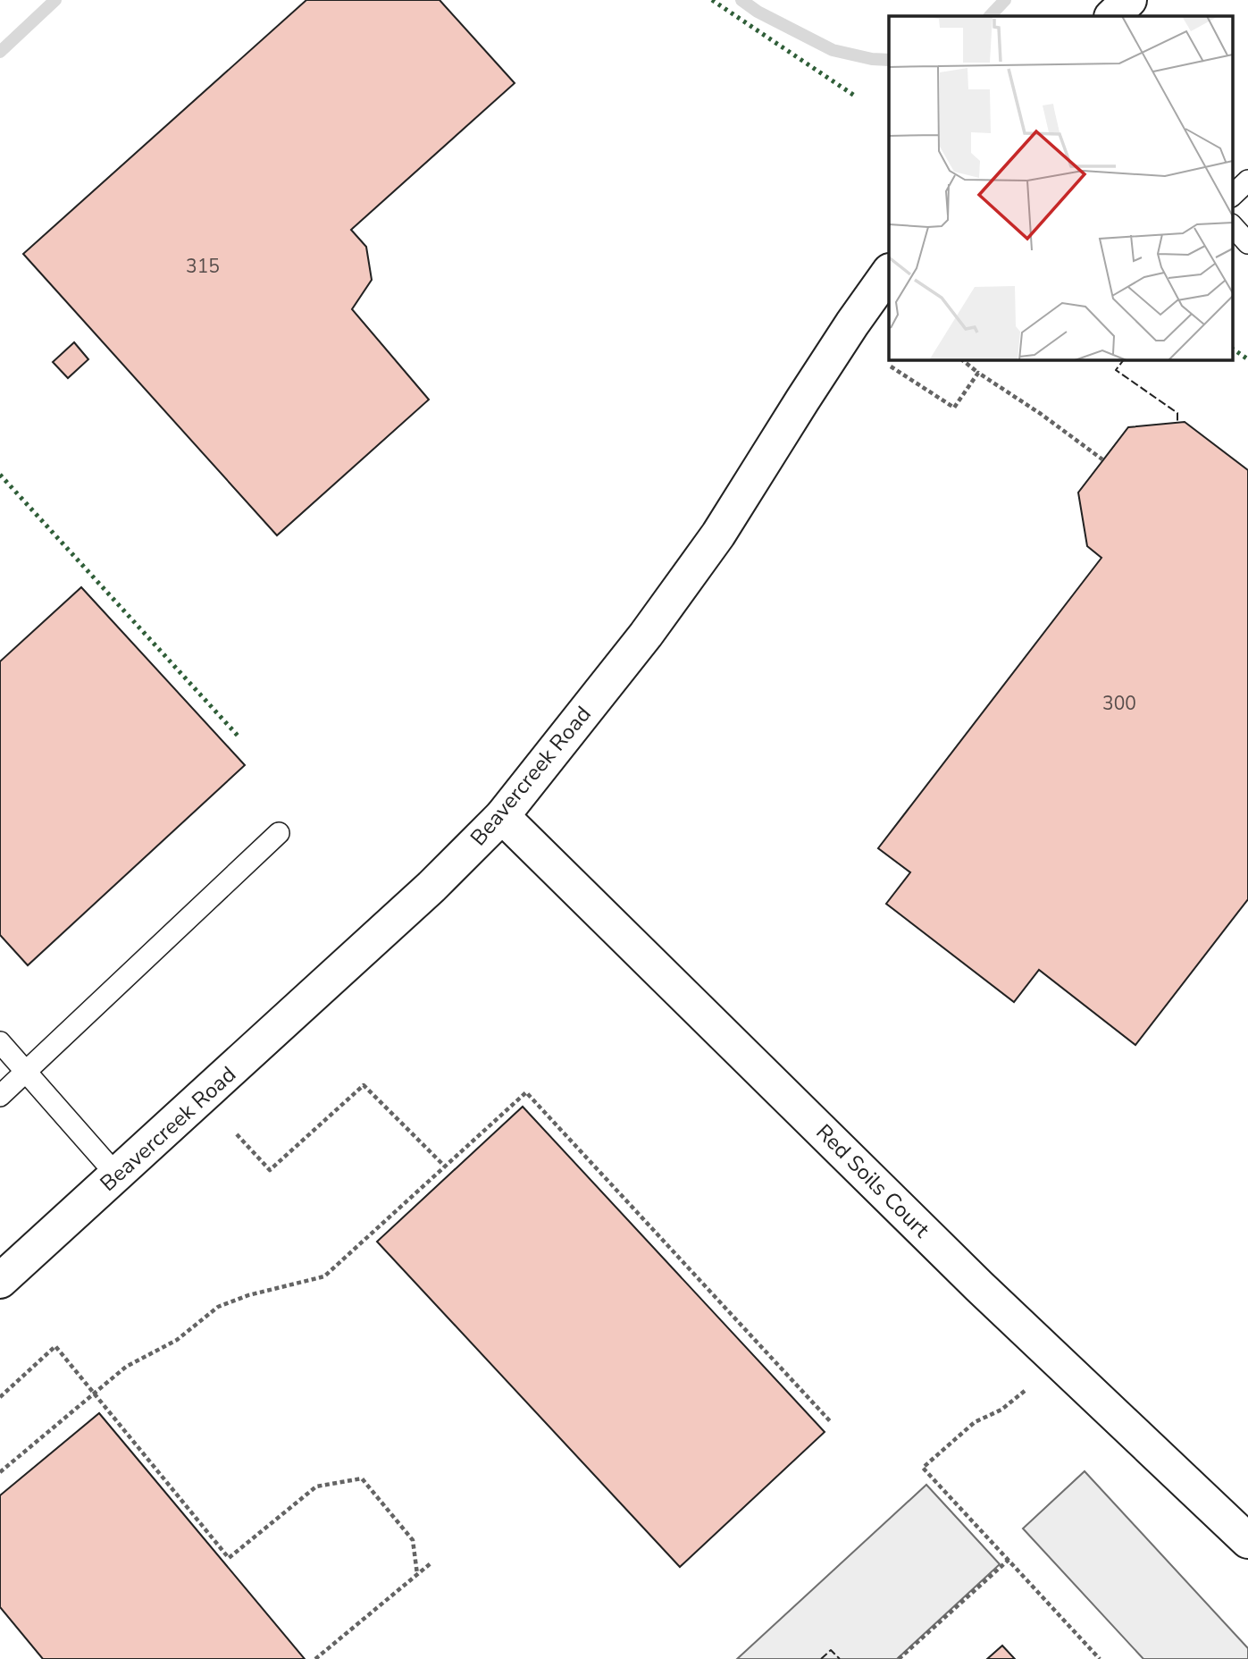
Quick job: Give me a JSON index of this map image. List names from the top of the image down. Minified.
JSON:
{"streets":{"main road":["Beavercreek Road","Red Soils Court"]},"crossings":[["Beavercreek Road","Red Soils Court"]],"house_numbers":["315","300"]}
